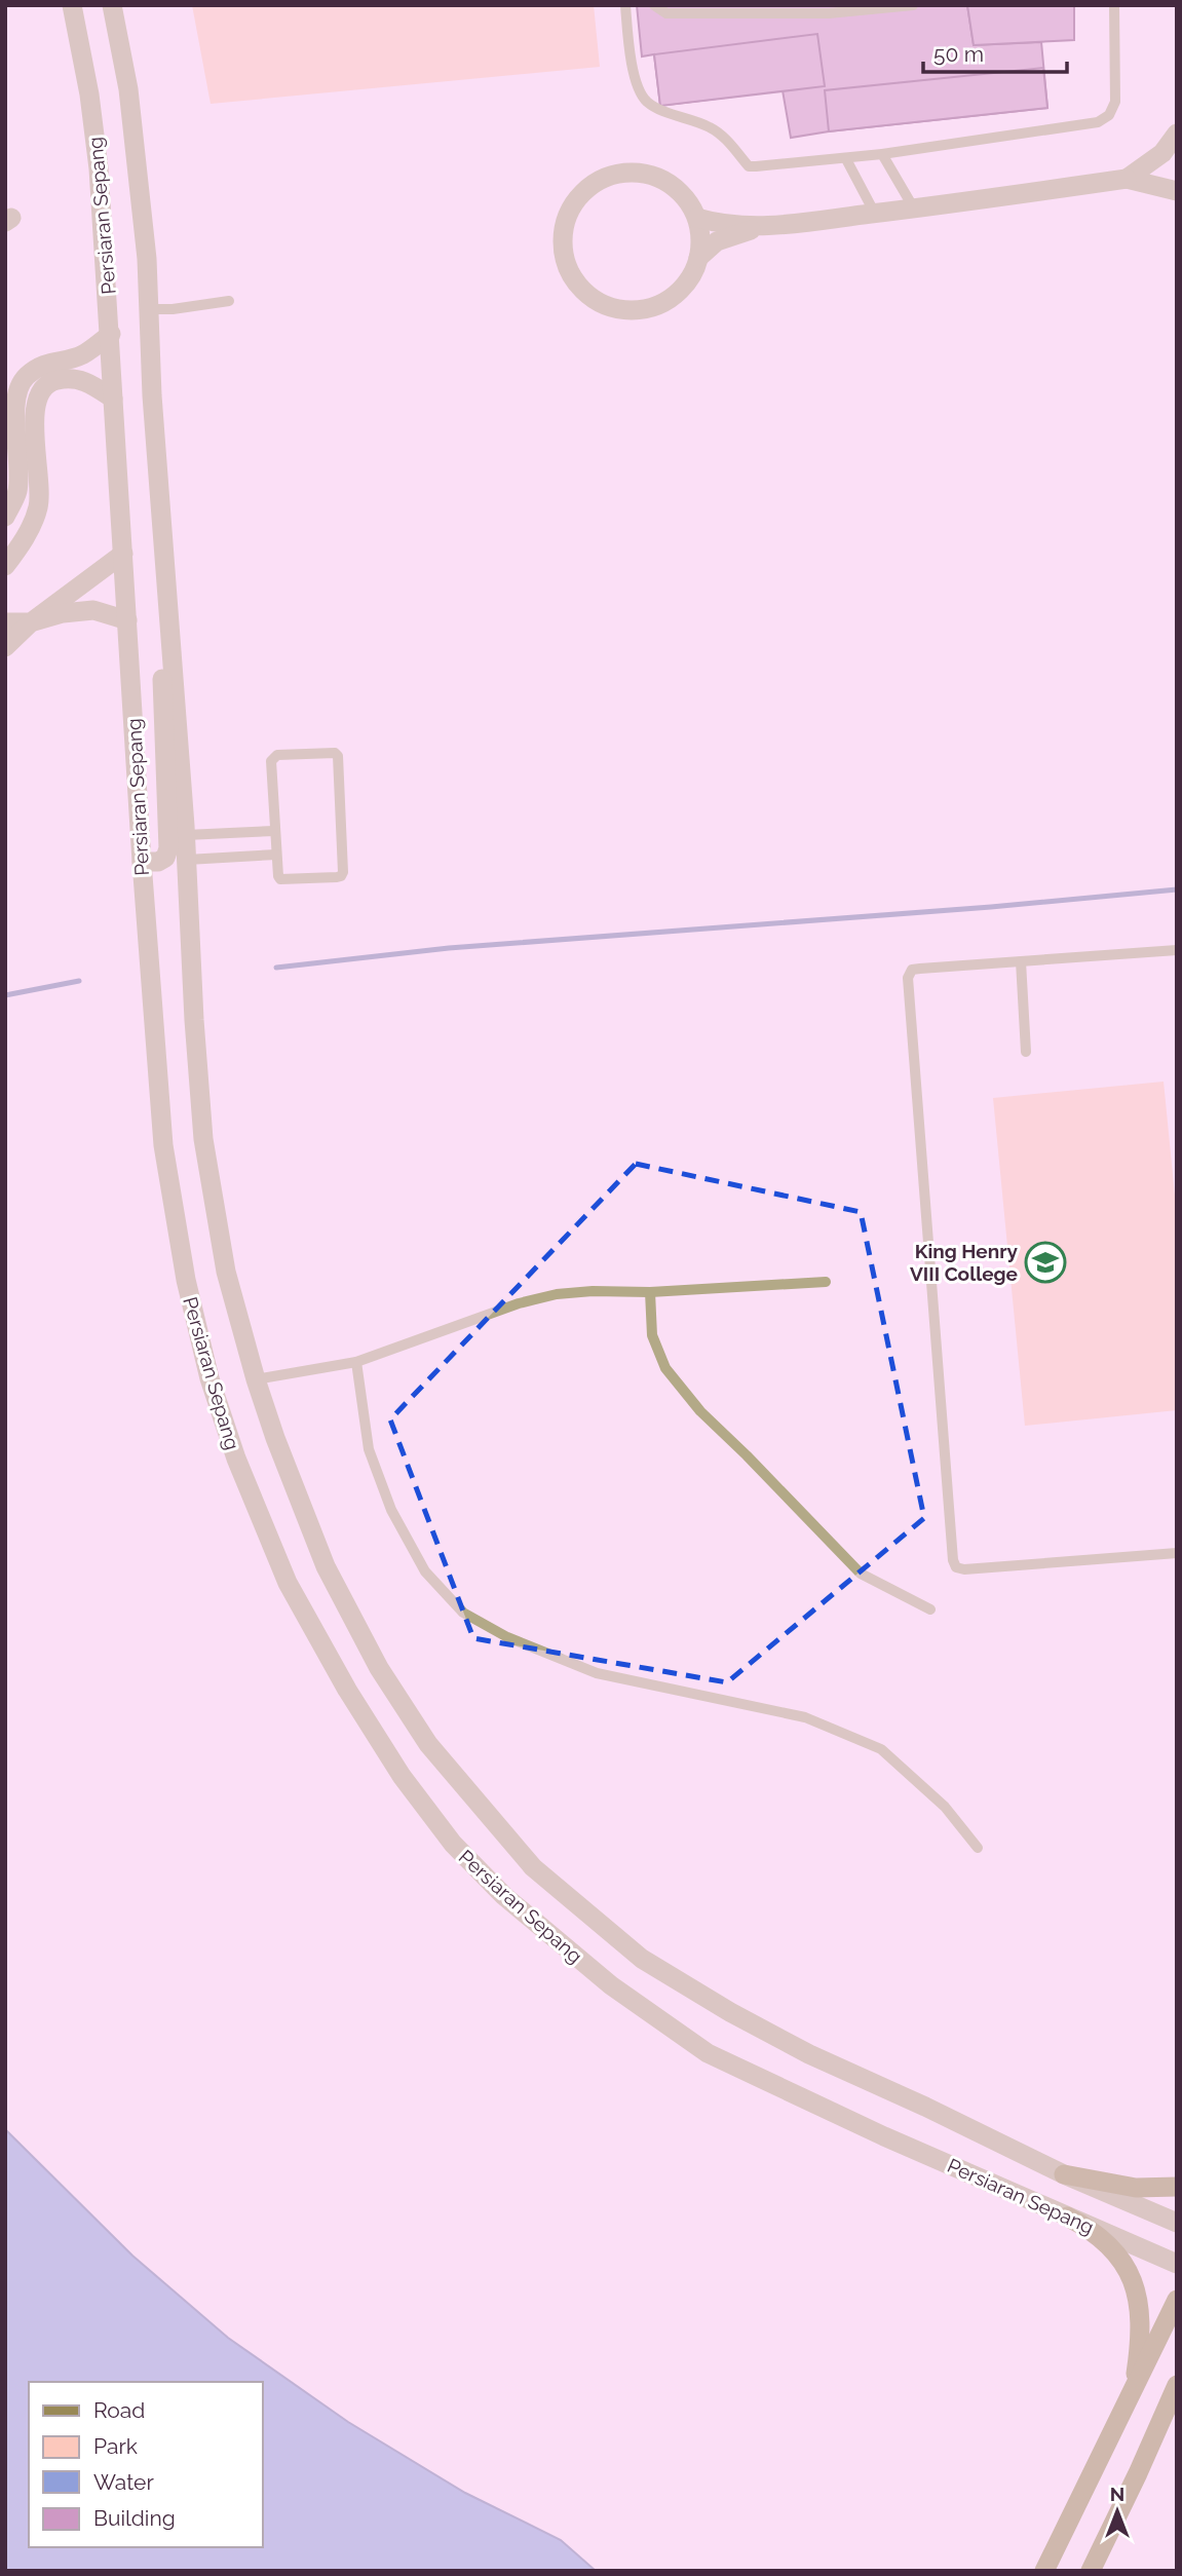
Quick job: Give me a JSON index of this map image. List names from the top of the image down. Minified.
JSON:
{"streets":{"street":["Persiaran Sepang"]},"places":{"school or university":["King Henry VIII College"]},"legend":["Road","Park","Water","Building"],"scale_bar":"50 m","north":"top"}
